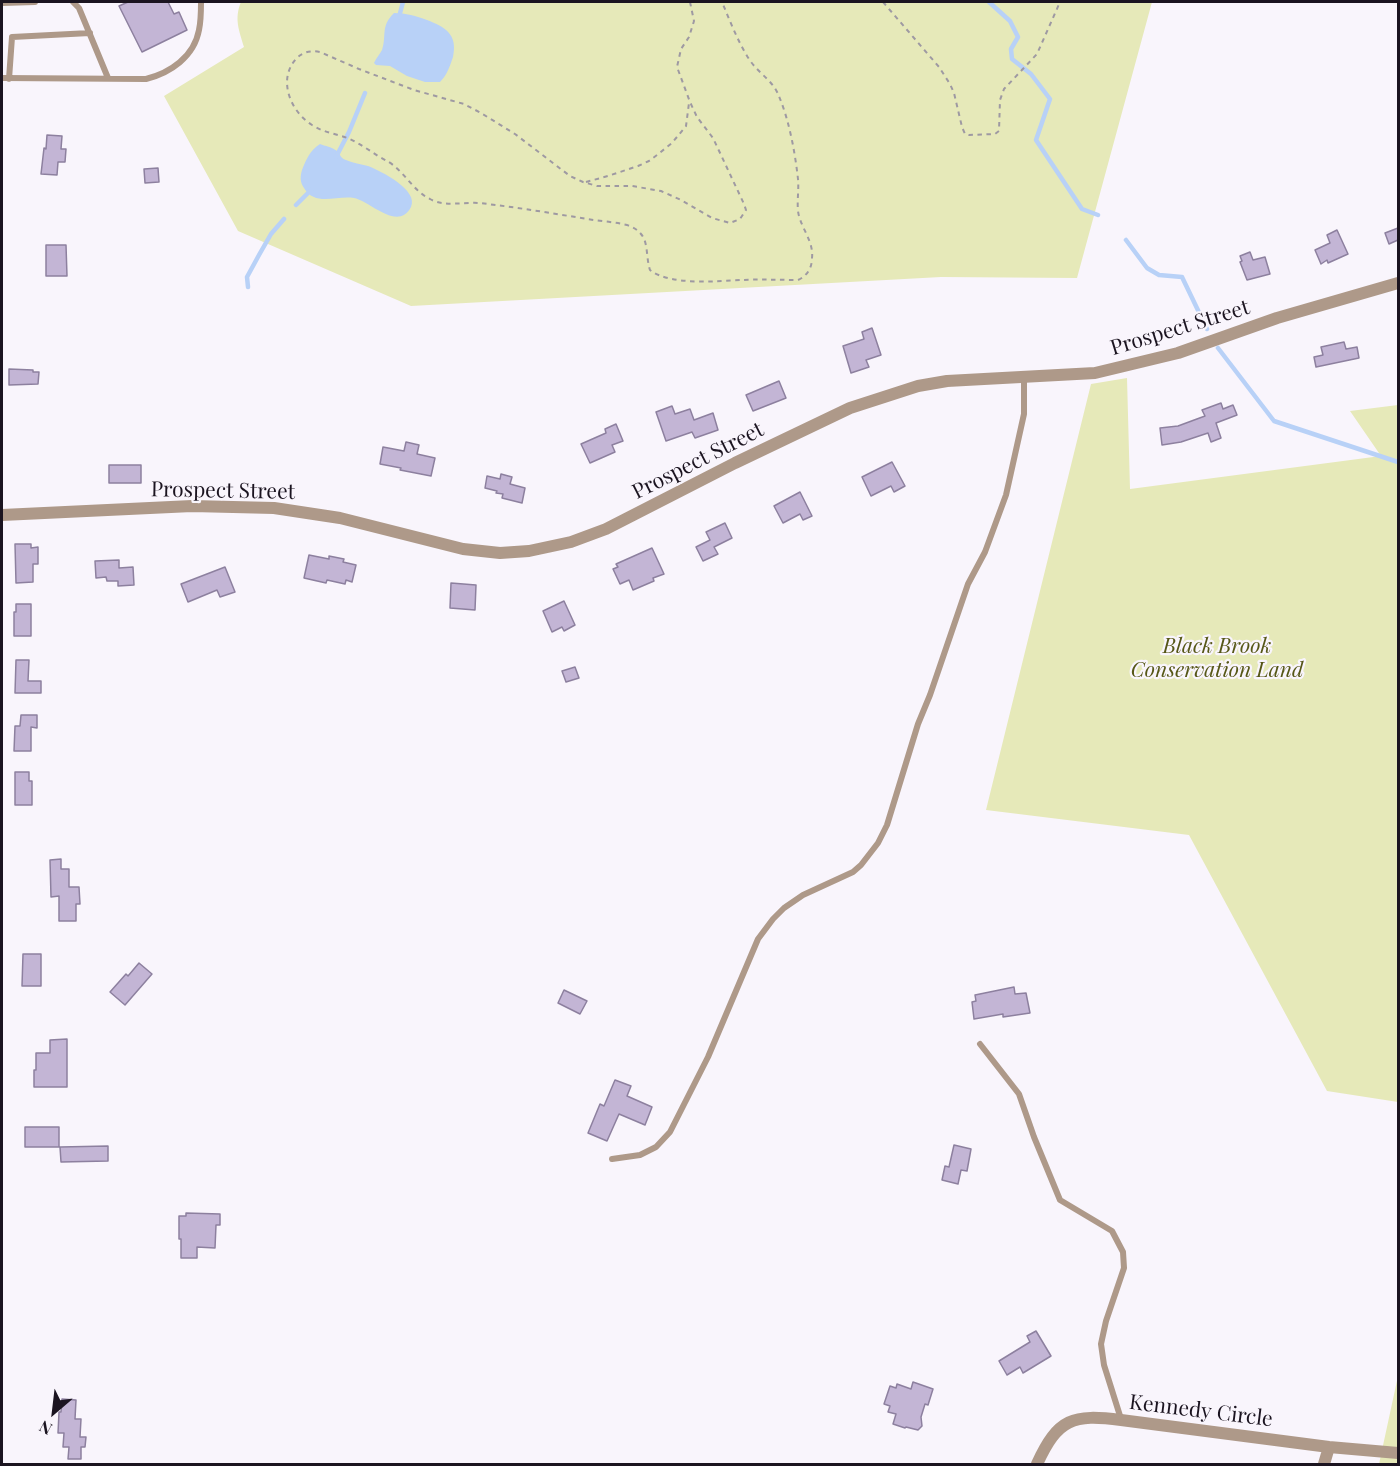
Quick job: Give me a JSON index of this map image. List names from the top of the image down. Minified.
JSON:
{"streets":{"street":["Prospect Street","Kennedy Circle"]},"parks":["Black Brook Conservation Land"],"north":"bottom left"}
